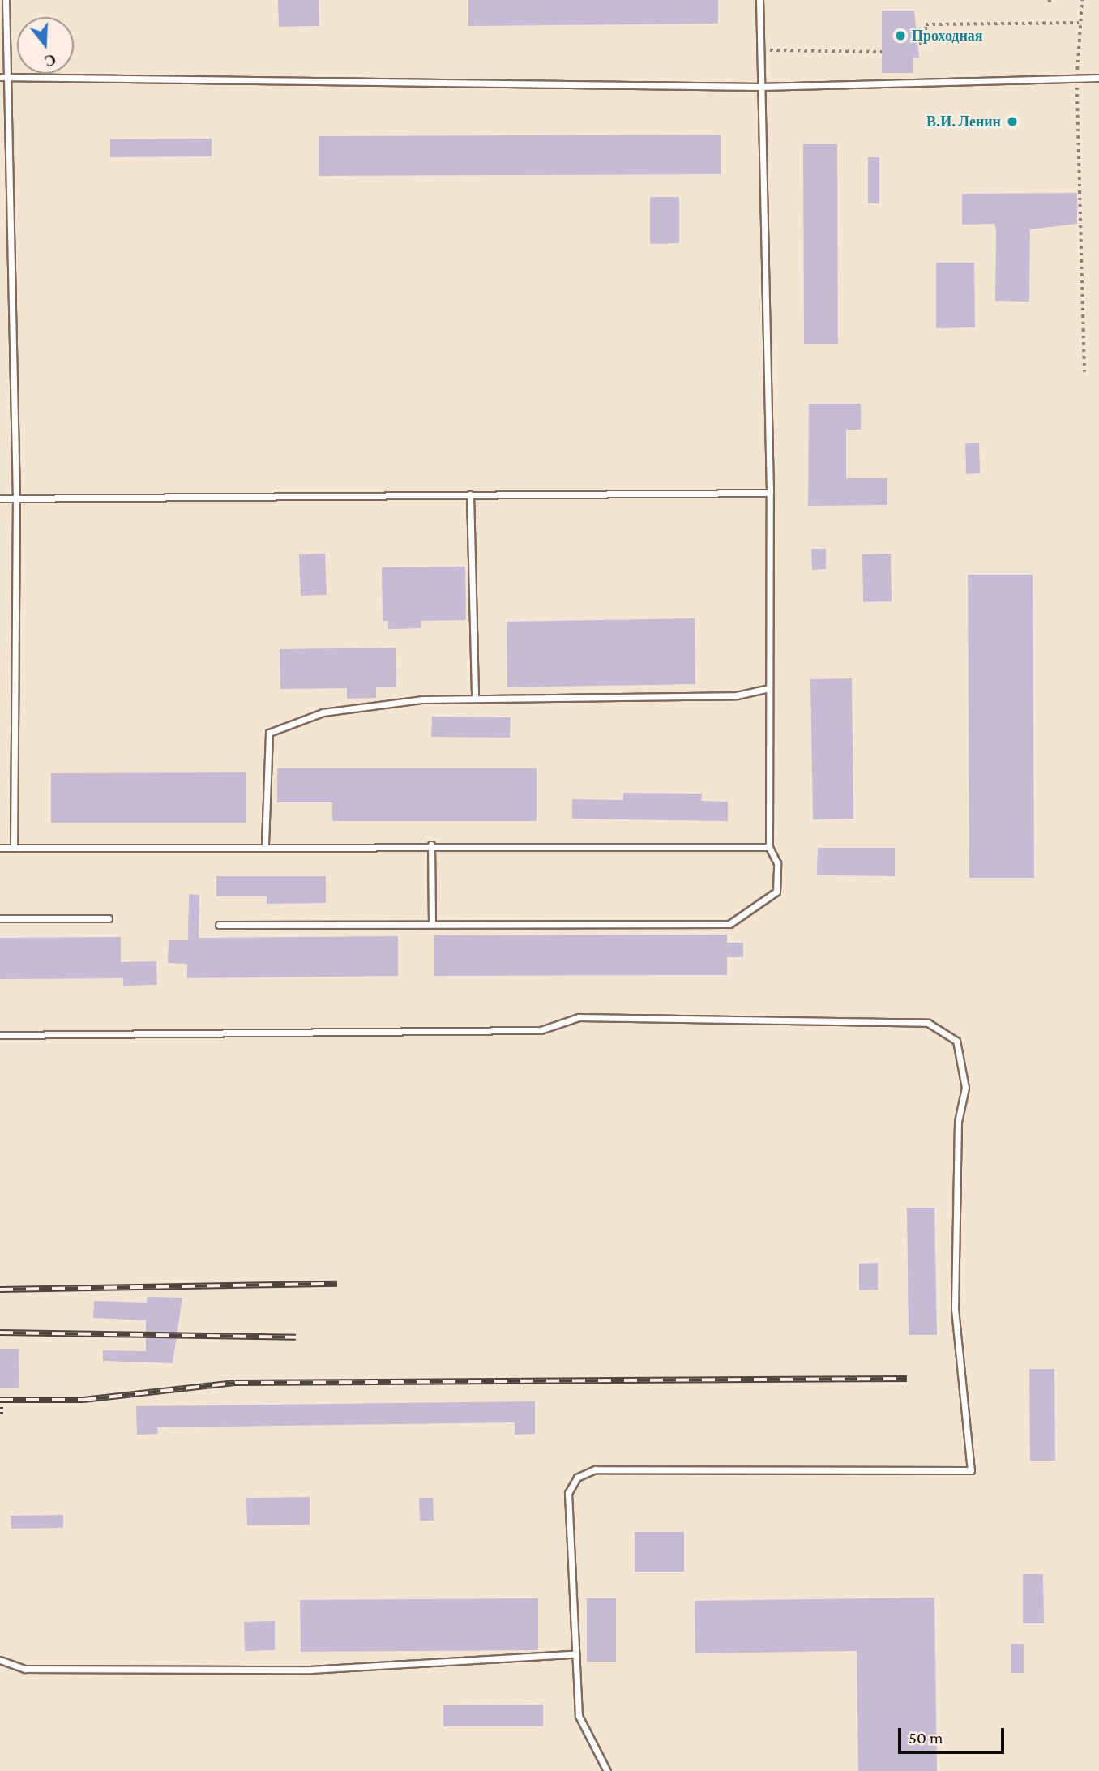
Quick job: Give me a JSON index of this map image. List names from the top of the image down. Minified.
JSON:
{"places":["Проходная","В.И. Ленин"],"scale_bar":"50 m","north":"bottom"}
